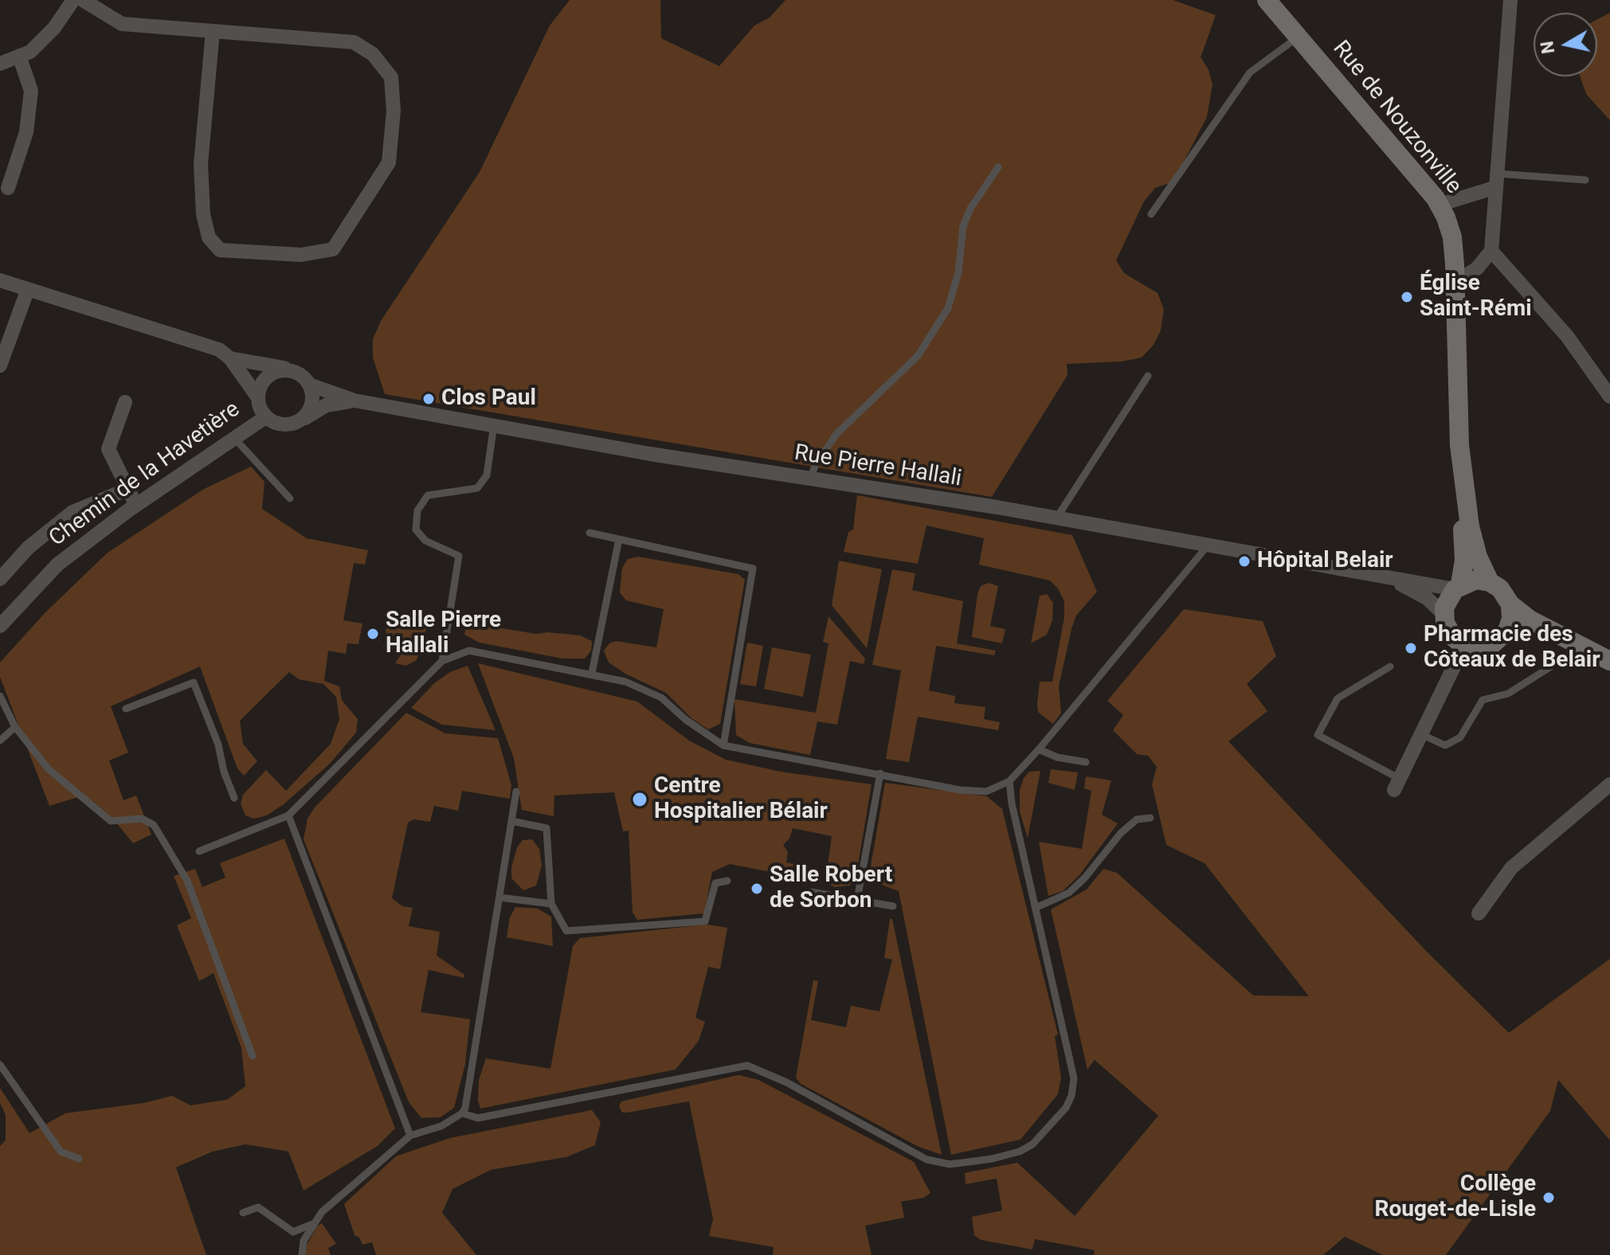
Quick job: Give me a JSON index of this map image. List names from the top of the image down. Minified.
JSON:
{"streets":{"main road":["Rue de Nouzonville"],"street":["Rue Pierre Hallali","Chemin de la Havetière"]},"crossings":[["Rue de Nouzonville","Rue Pierre Hallali"],["Rue Pierre Hallali","Chemin de la Havetière"]],"places":["Église Saint-Rémi","Clos Paul","Hôpital Belair","Salle Pierre Hallali","Pharmacie des Côteaux de Belair","Centre Hospitalier Bélair","Salle Robert de Sorbon","Collège Rouget-de-Lisle"],"north":"left"}
